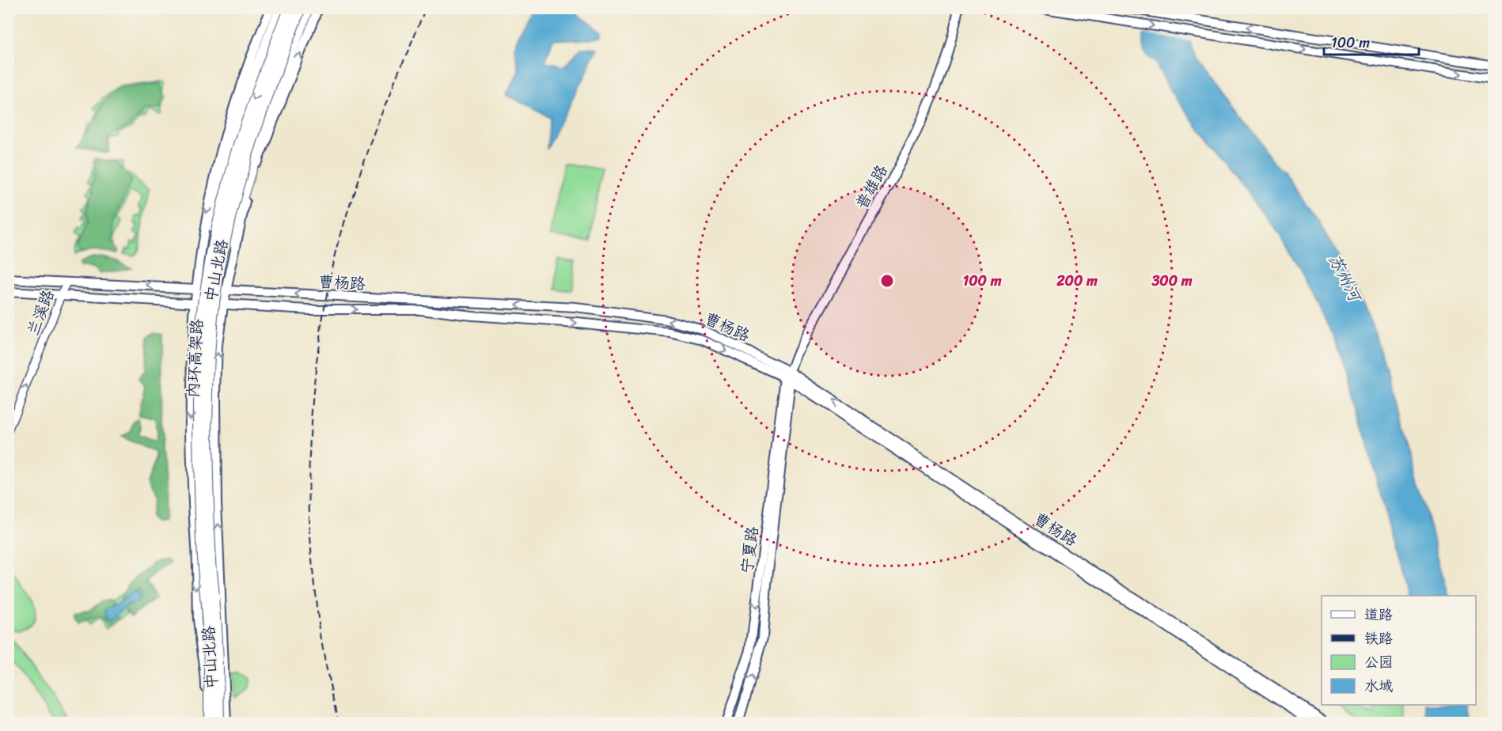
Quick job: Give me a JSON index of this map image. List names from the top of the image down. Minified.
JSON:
{"streets":{"highway":["内环高架路"],"main road":["普雄路","中山北路","曹杨路","宁夏路"],"street":["兰溪路"]},"crossings":[["普雄路","曹杨路"],["普雄路","宁夏路"],["中山北路","曹杨路"],["曹杨路","兰溪路"],["曹杨路","宁夏路"]],"one_way":["兰溪路"],"water":["苏州河"],"legend":["道路","铁路","公园","水域"],"scale_bar":"100 m","rings":["100 m","200 m","300 m"]}
